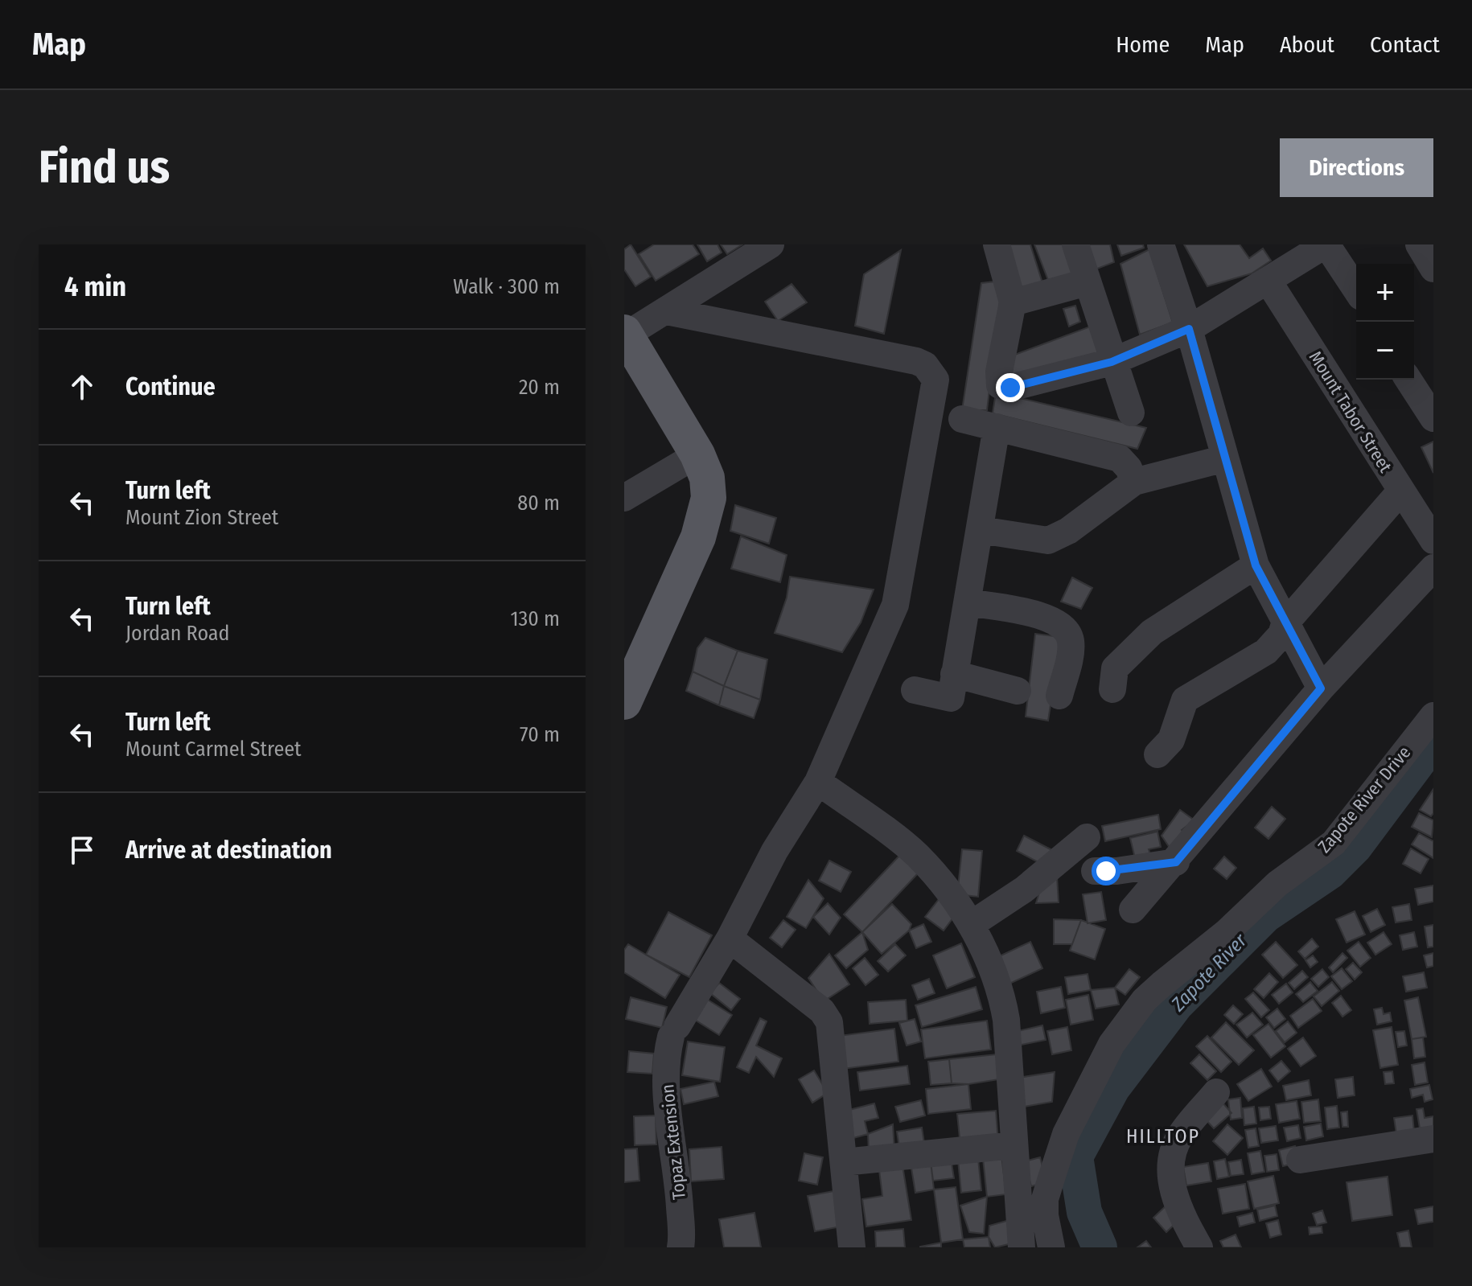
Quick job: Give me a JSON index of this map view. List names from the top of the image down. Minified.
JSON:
{"streets":{"street":["Mount Tabor Street","Zapote River Drive","Topaz Extension"]},"districts":["HILLTOP"],"water":["Zapote River"],"page":{"header":"Map","nav":["Home","Map","About","Contact"],"buttons":"Directions","title":"Find us","heading":["4 min","Walk · 300 m"],"map_buttons":["+","−"],"list":[["Continue","20 m"],["Turn left","Mount Zion Street","80 m"],["Turn left","Jordan Road","130 m"],["Turn left","Mount Carmel Street","70 m"],"Arrive at destination"]}}
